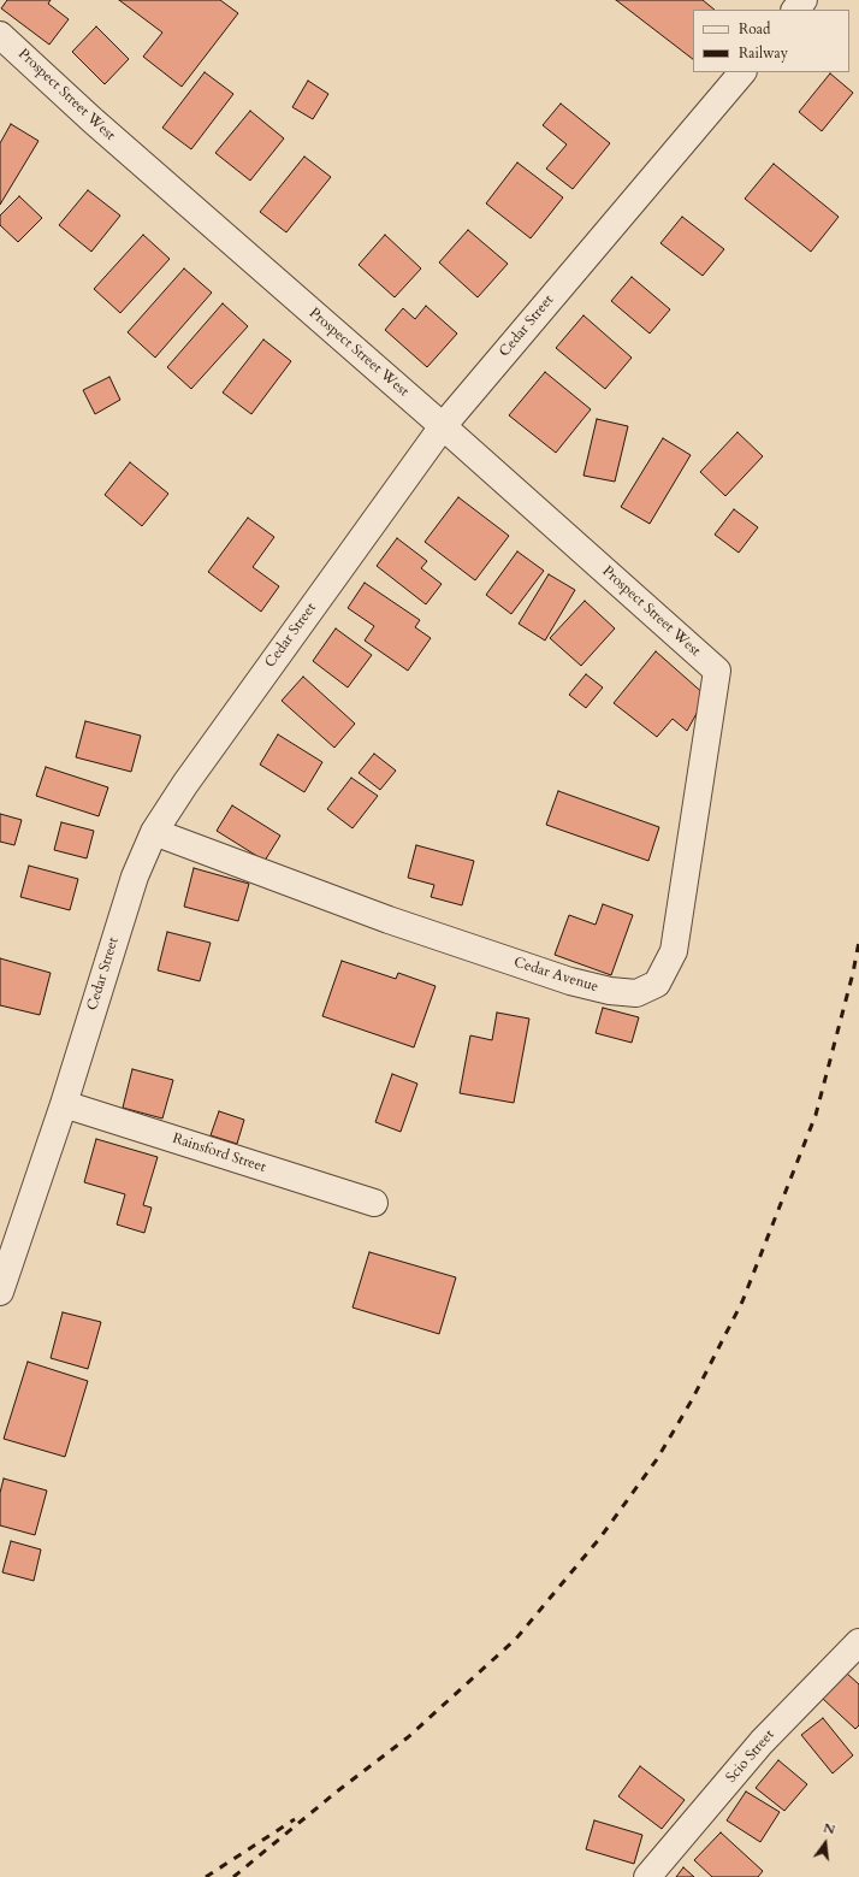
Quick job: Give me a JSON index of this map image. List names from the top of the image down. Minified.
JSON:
{"streets":{"street":["Prospect Street West","Cedar Street","Cedar Avenue","Rainsford Street","Scio Street"]},"crossings":[["Prospect Street West","Cedar Street"],["Prospect Street West","Cedar Avenue"],["Cedar Street","Cedar Avenue"],["Cedar Street","Rainsford Street"]],"legend":["Road","Railway"],"north":"top"}
